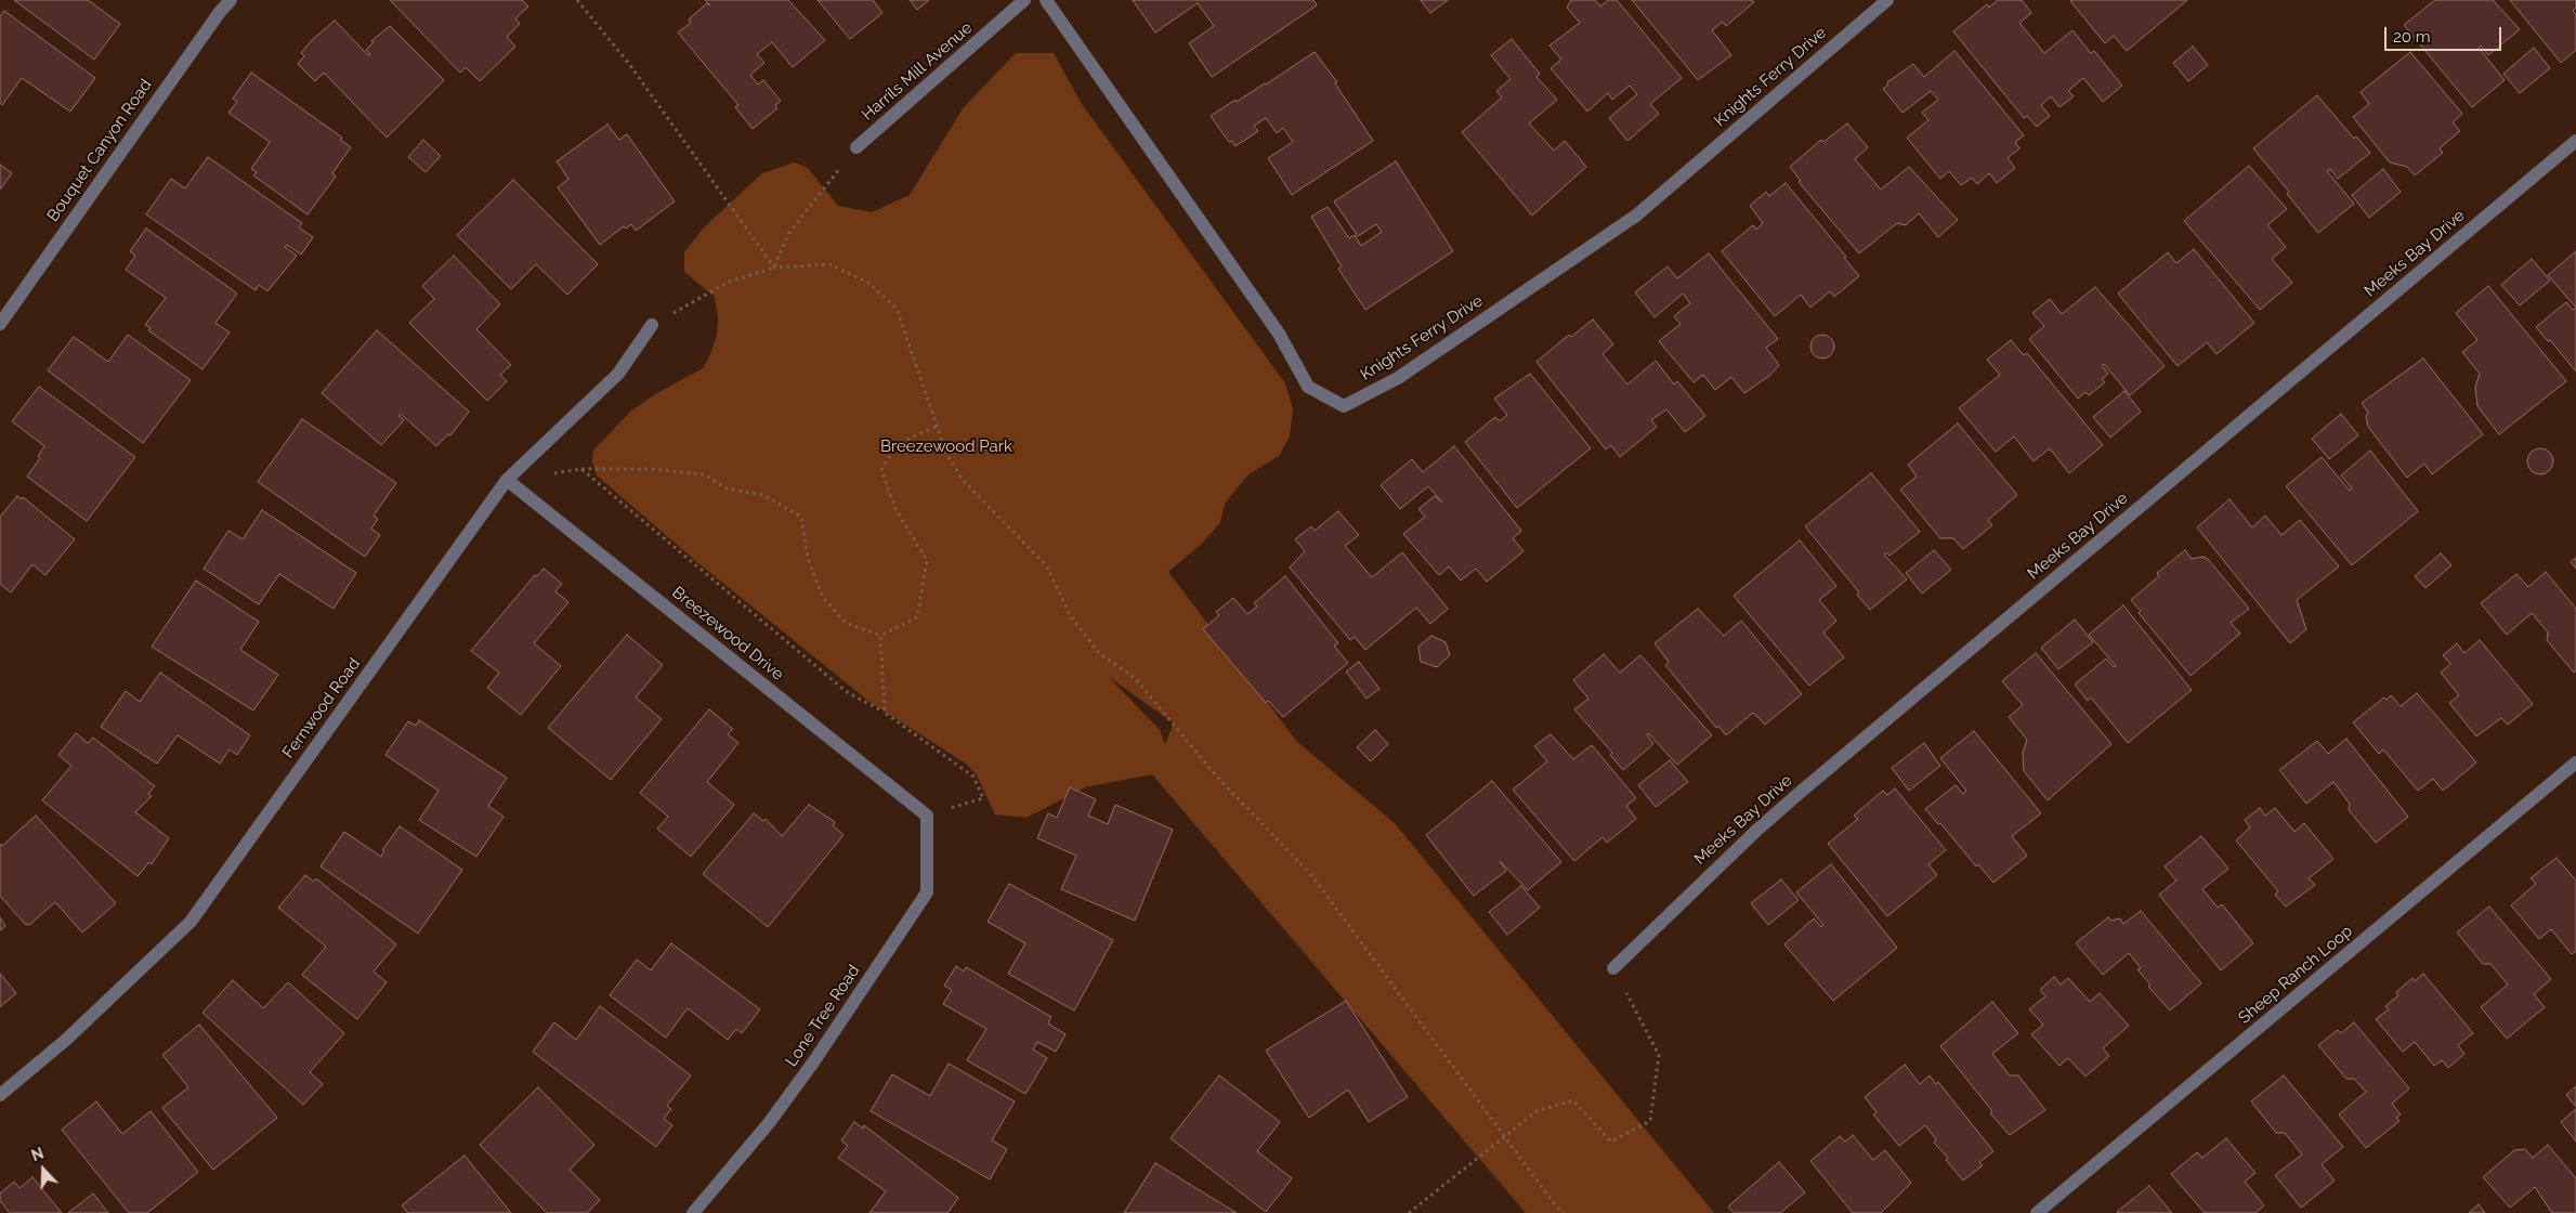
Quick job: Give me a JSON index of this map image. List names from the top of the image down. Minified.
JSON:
{"streets":{"street":["Harrils Mill Avenue","Knights Ferry Drive","Bouquet Canyon Road","Meeks Bay Drive","Breezewood Drive","Fernwood Road","Sheep Ranch Loop","Lone Tree Road"]},"crossings":[["Breezewood Drive","Fernwood Road"],["Breezewood Drive","Lone Tree Road"]],"parks":["Breezewood Park"],"scale_bar":"20 m","north":"top"}
